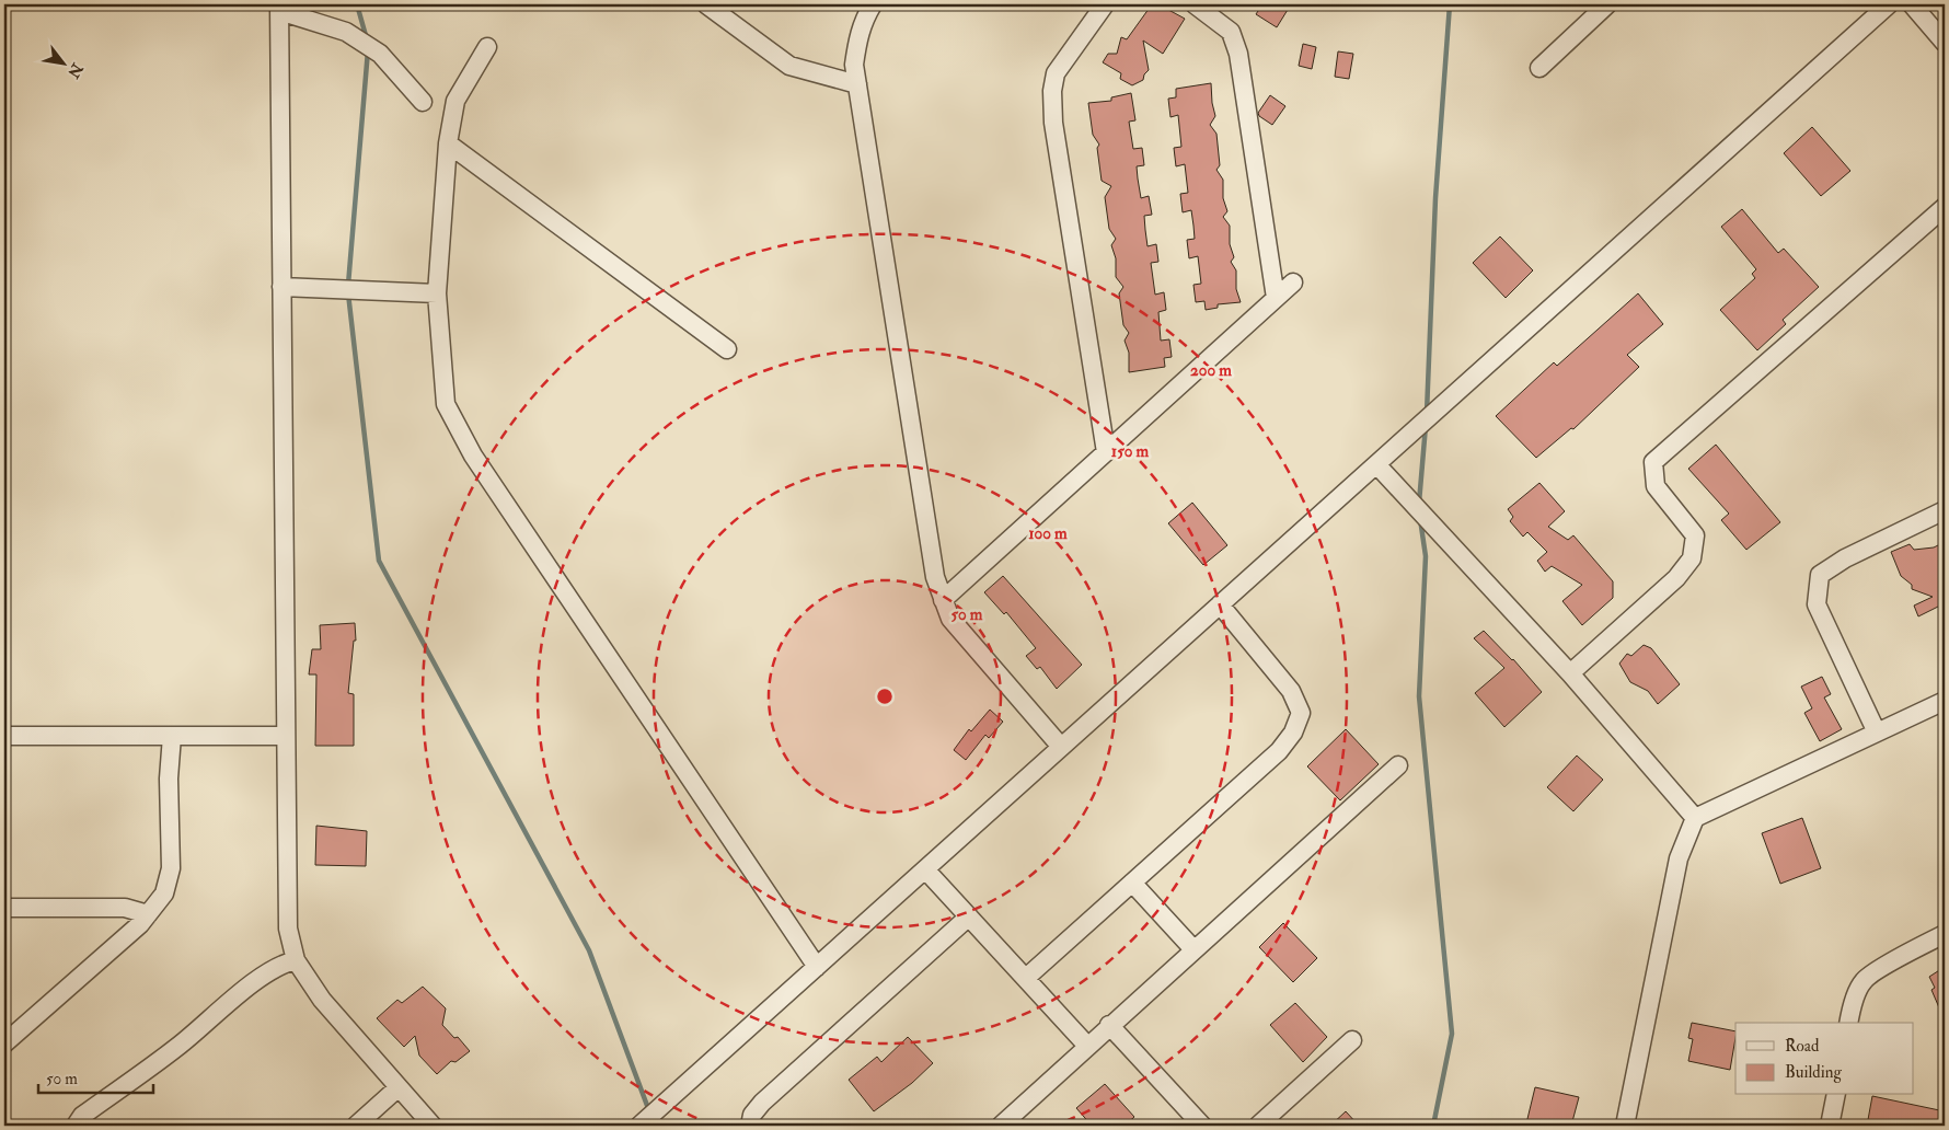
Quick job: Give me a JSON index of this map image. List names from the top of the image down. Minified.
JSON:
{"legend":["Road","Building"],"scale_bar":"50 m","north":"bottom right","rings":["200 m","150 m","100 m","50 m"]}
